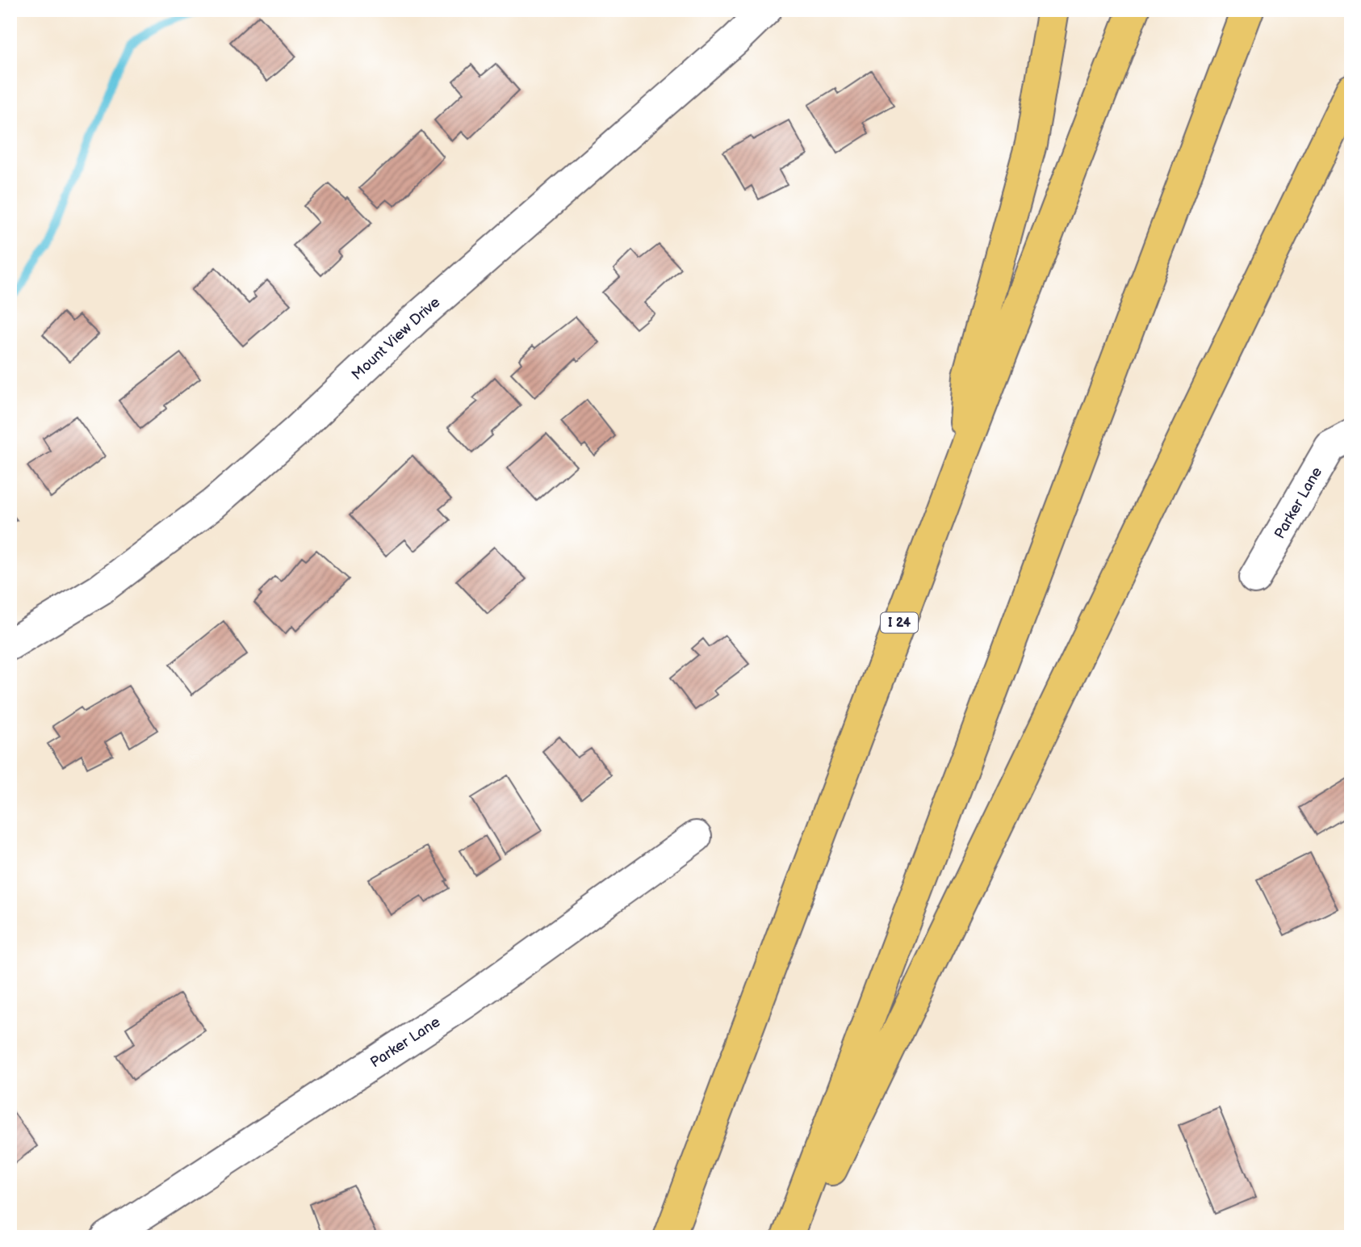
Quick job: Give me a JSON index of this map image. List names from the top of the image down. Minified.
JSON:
{"streets":{"highway":["I 24"],"street":["Mount View Drive","Parker Lane"]}}
